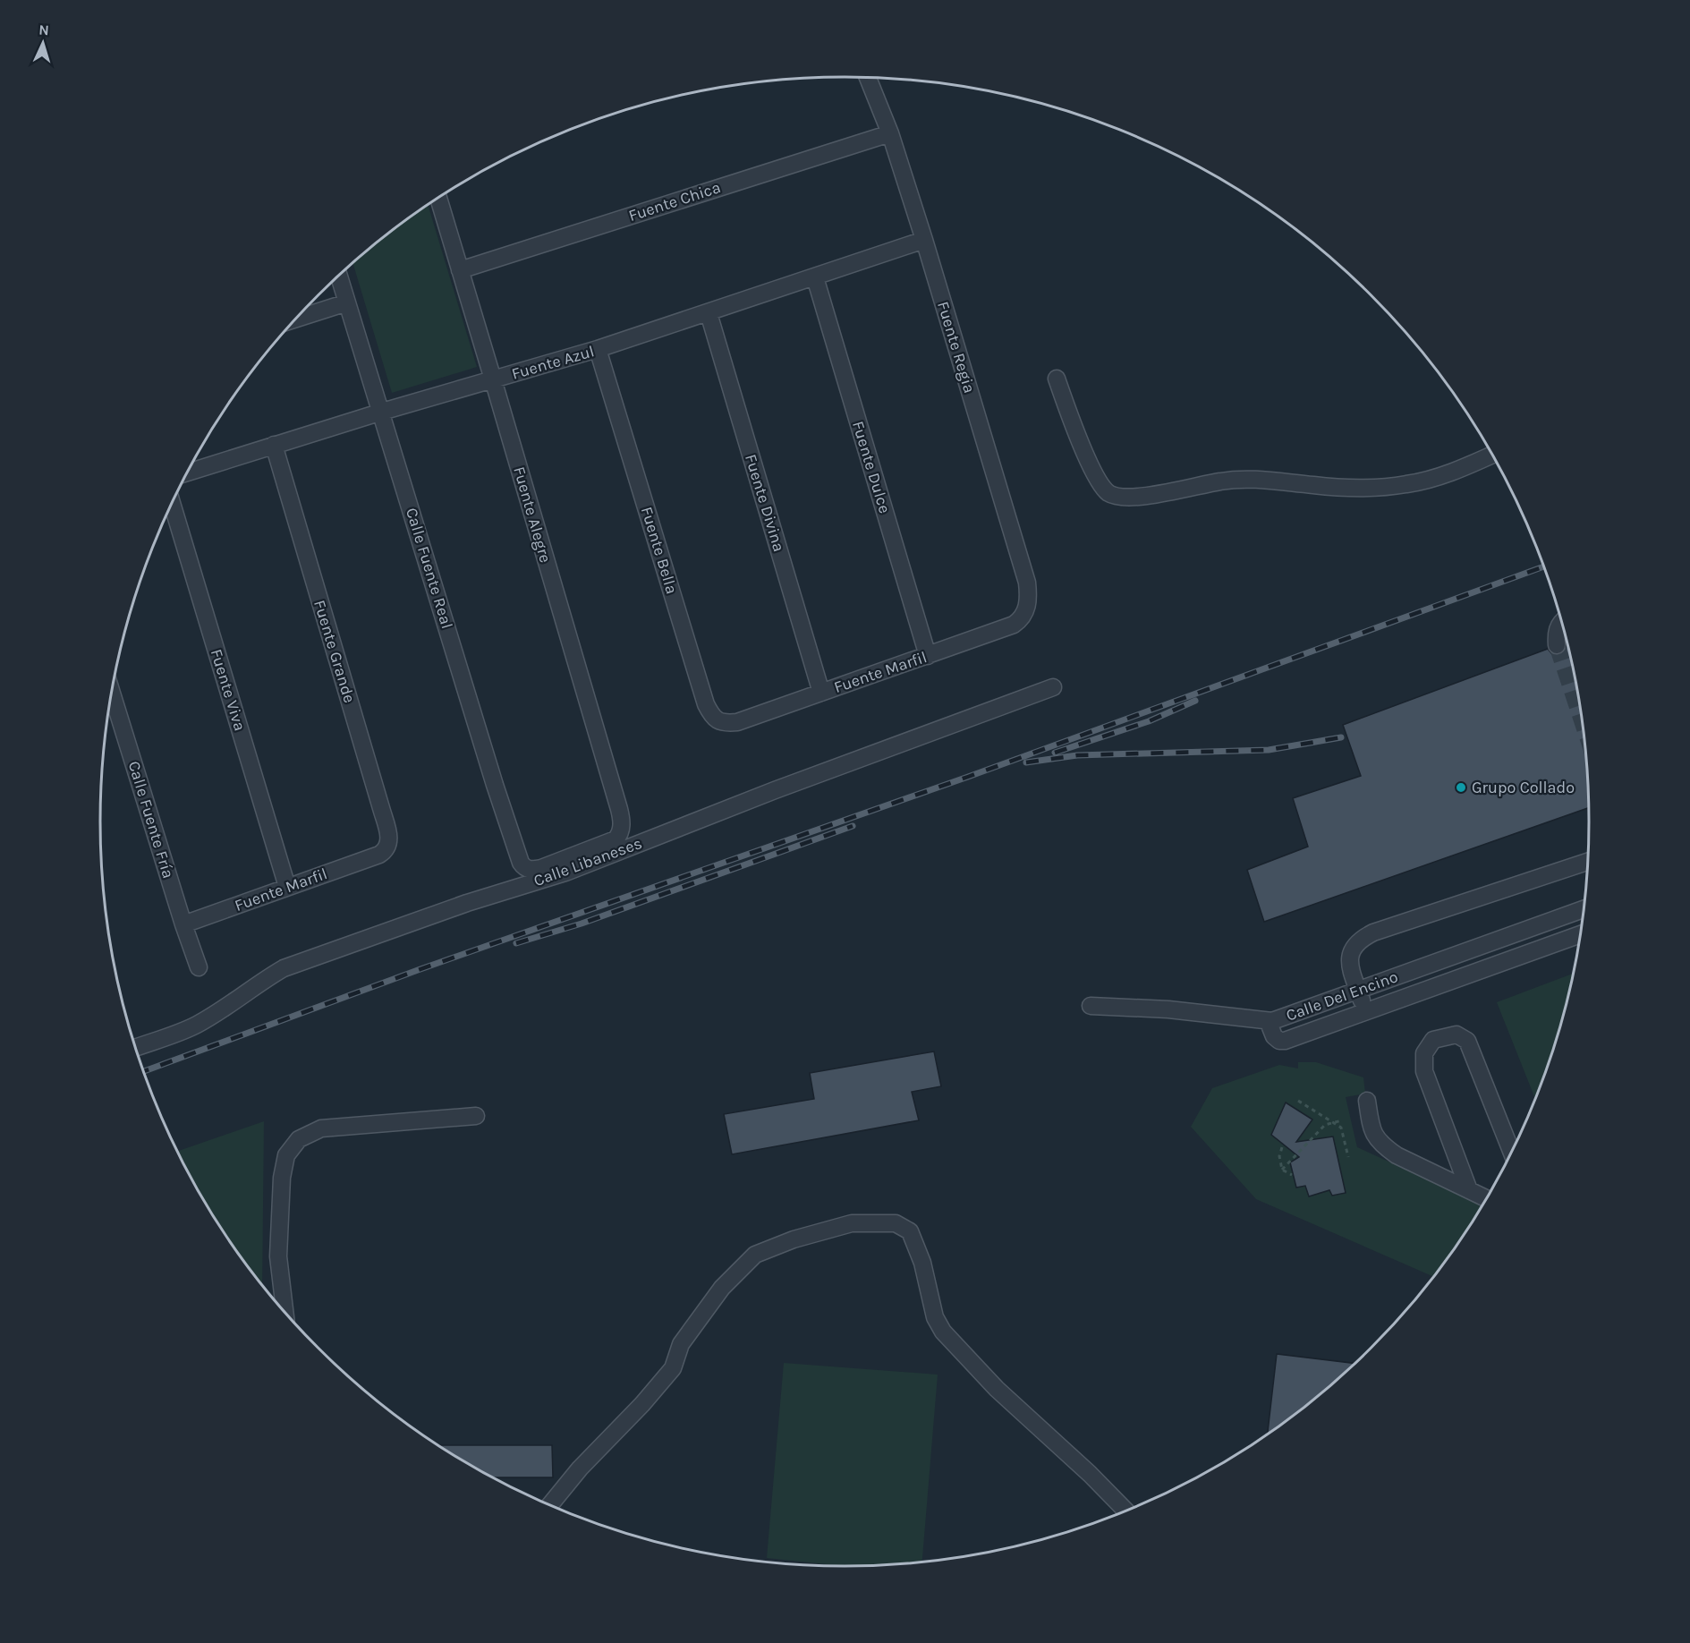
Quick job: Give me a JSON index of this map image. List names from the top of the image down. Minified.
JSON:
{"streets":{"street":["Fuente Chica","Fuente Regia","Fuente Azul","Fuente Dulce","Fuente Divina","Fuente Alegre","Fuente Bella","Calle Fuente Real","Fuente Grande","Fuente Marfil","Fuente Viva","Calle Fuente Fría","Calle Libaneses","Calle Del Encino"]},"crossings":[["Fuente Chica","Fuente Regia"],["Fuente Chica","Fuente Alegre"],["Fuente Regia","Fuente Azul"],["Fuente Regia","Fuente Marfil"],["Fuente Azul","Fuente Dulce"],["Fuente Azul","Fuente Divina"],["Fuente Azul","Fuente Alegre"],["Fuente Azul","Fuente Bella"],["Fuente Azul","Calle Fuente Real"],["Fuente Azul","Fuente Grande"],["Fuente Dulce","Fuente Marfil"],["Fuente Divina","Fuente Marfil"],["Fuente Alegre","Calle Fuente Real"],["Fuente Bella","Fuente Marfil"],["Fuente Grande","Fuente Marfil"],["Fuente Marfil","Fuente Viva"],["Fuente Marfil","Calle Fuente Fría"]],"places":["Grupo Collado"],"north":"top"}
